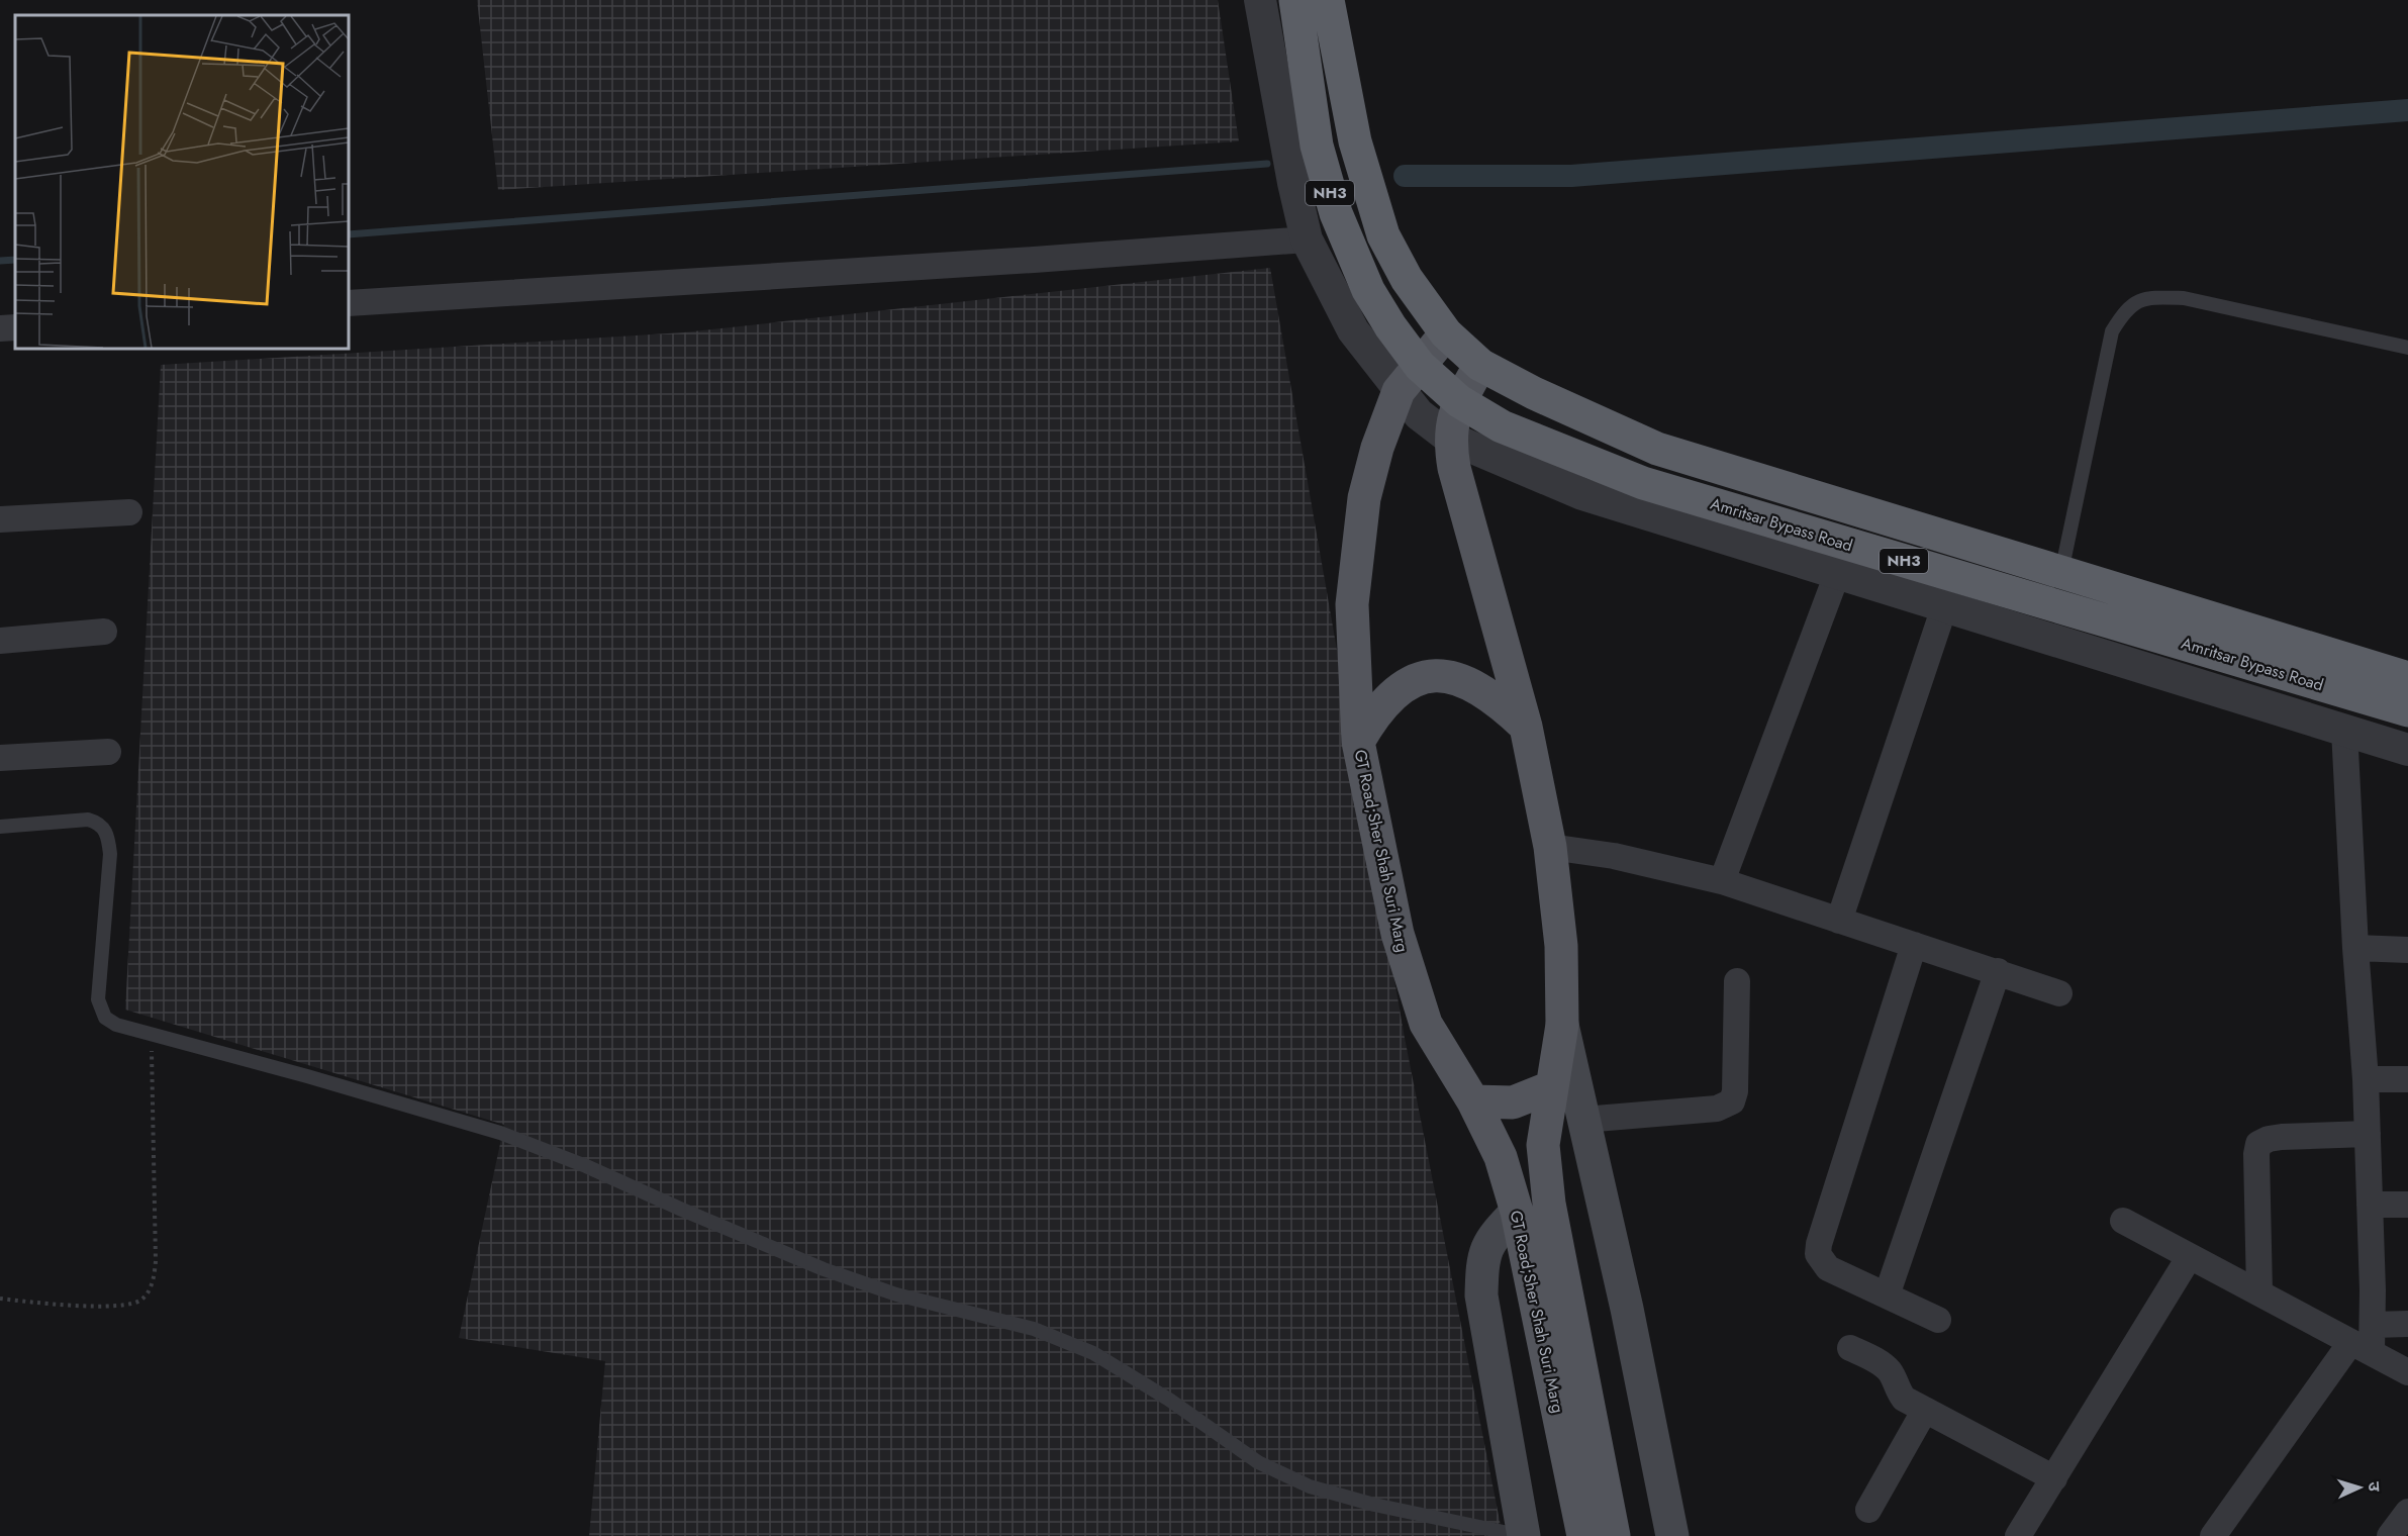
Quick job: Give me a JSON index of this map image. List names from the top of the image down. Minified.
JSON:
{"streets":{"highway":["NH3","Amritsar Bypass Road"],"main road":["GT Road;Sher Shah Suri Marg"]},"crossings":[["NH3","Amritsar Bypass Road"],["NH3","GT Road;Sher Shah Suri Marg"],["Amritsar Bypass Road","GT Road;Sher Shah Suri Marg"]],"north":"right"}
